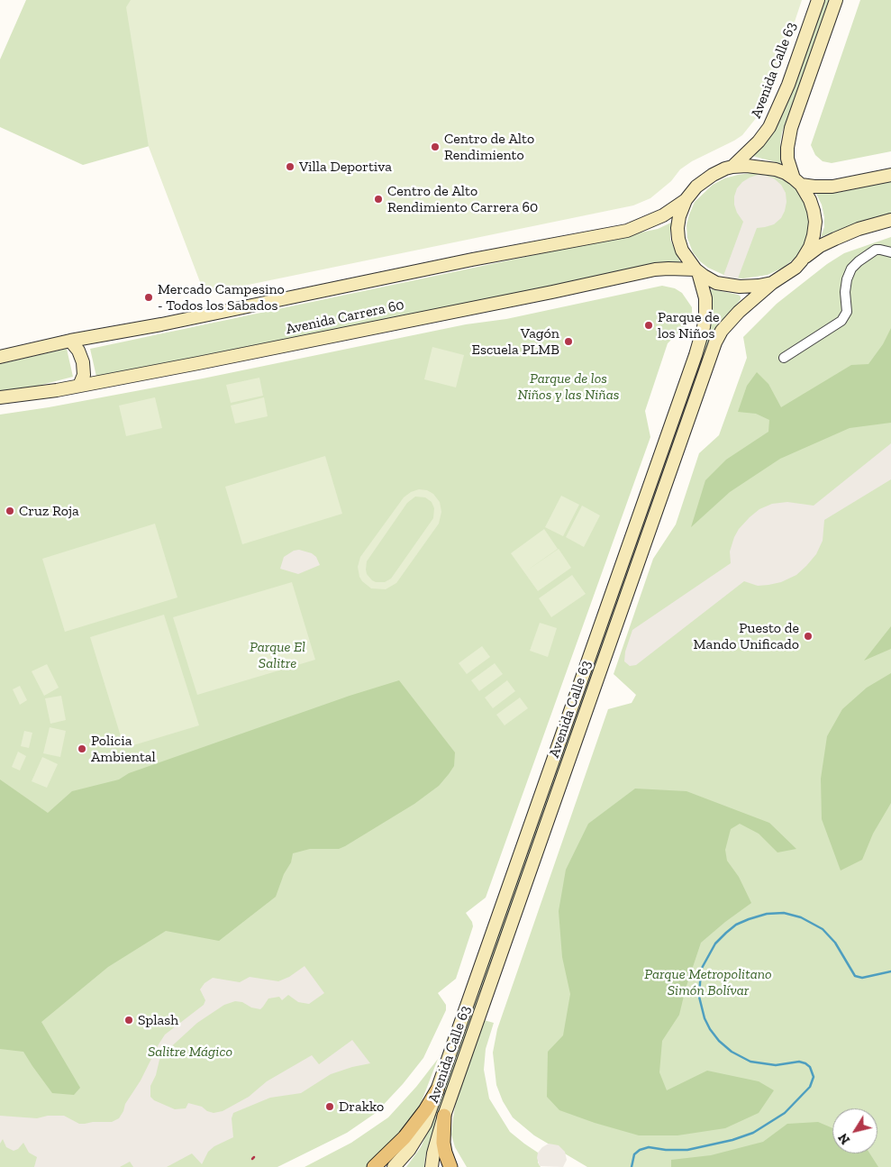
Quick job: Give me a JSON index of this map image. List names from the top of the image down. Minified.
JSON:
{"streets":{"main road":["Avenida Calle 63","Avenida Carrera 60"]},"crossings":[["Avenida Calle 63","Avenida Carrera 60"]],"parks":["Parque de los Niños y las Niñas","Parque El Salitre","Parque Metropolitano Simón Bolívar","Salitre Mágico"],"places":["Centro de Alto Rendimiento","Villa Deportiva","Centro de Alto Rendimiento Carrera 60","Mercado Campesino - Todos los Sabados","Parque de los Niños","Vagón Escuela PLMB","Cruz Roja","Puesto de Mando Unificado","Policia Ambiental","Splash","Drakko"],"north":"bottom left"}
